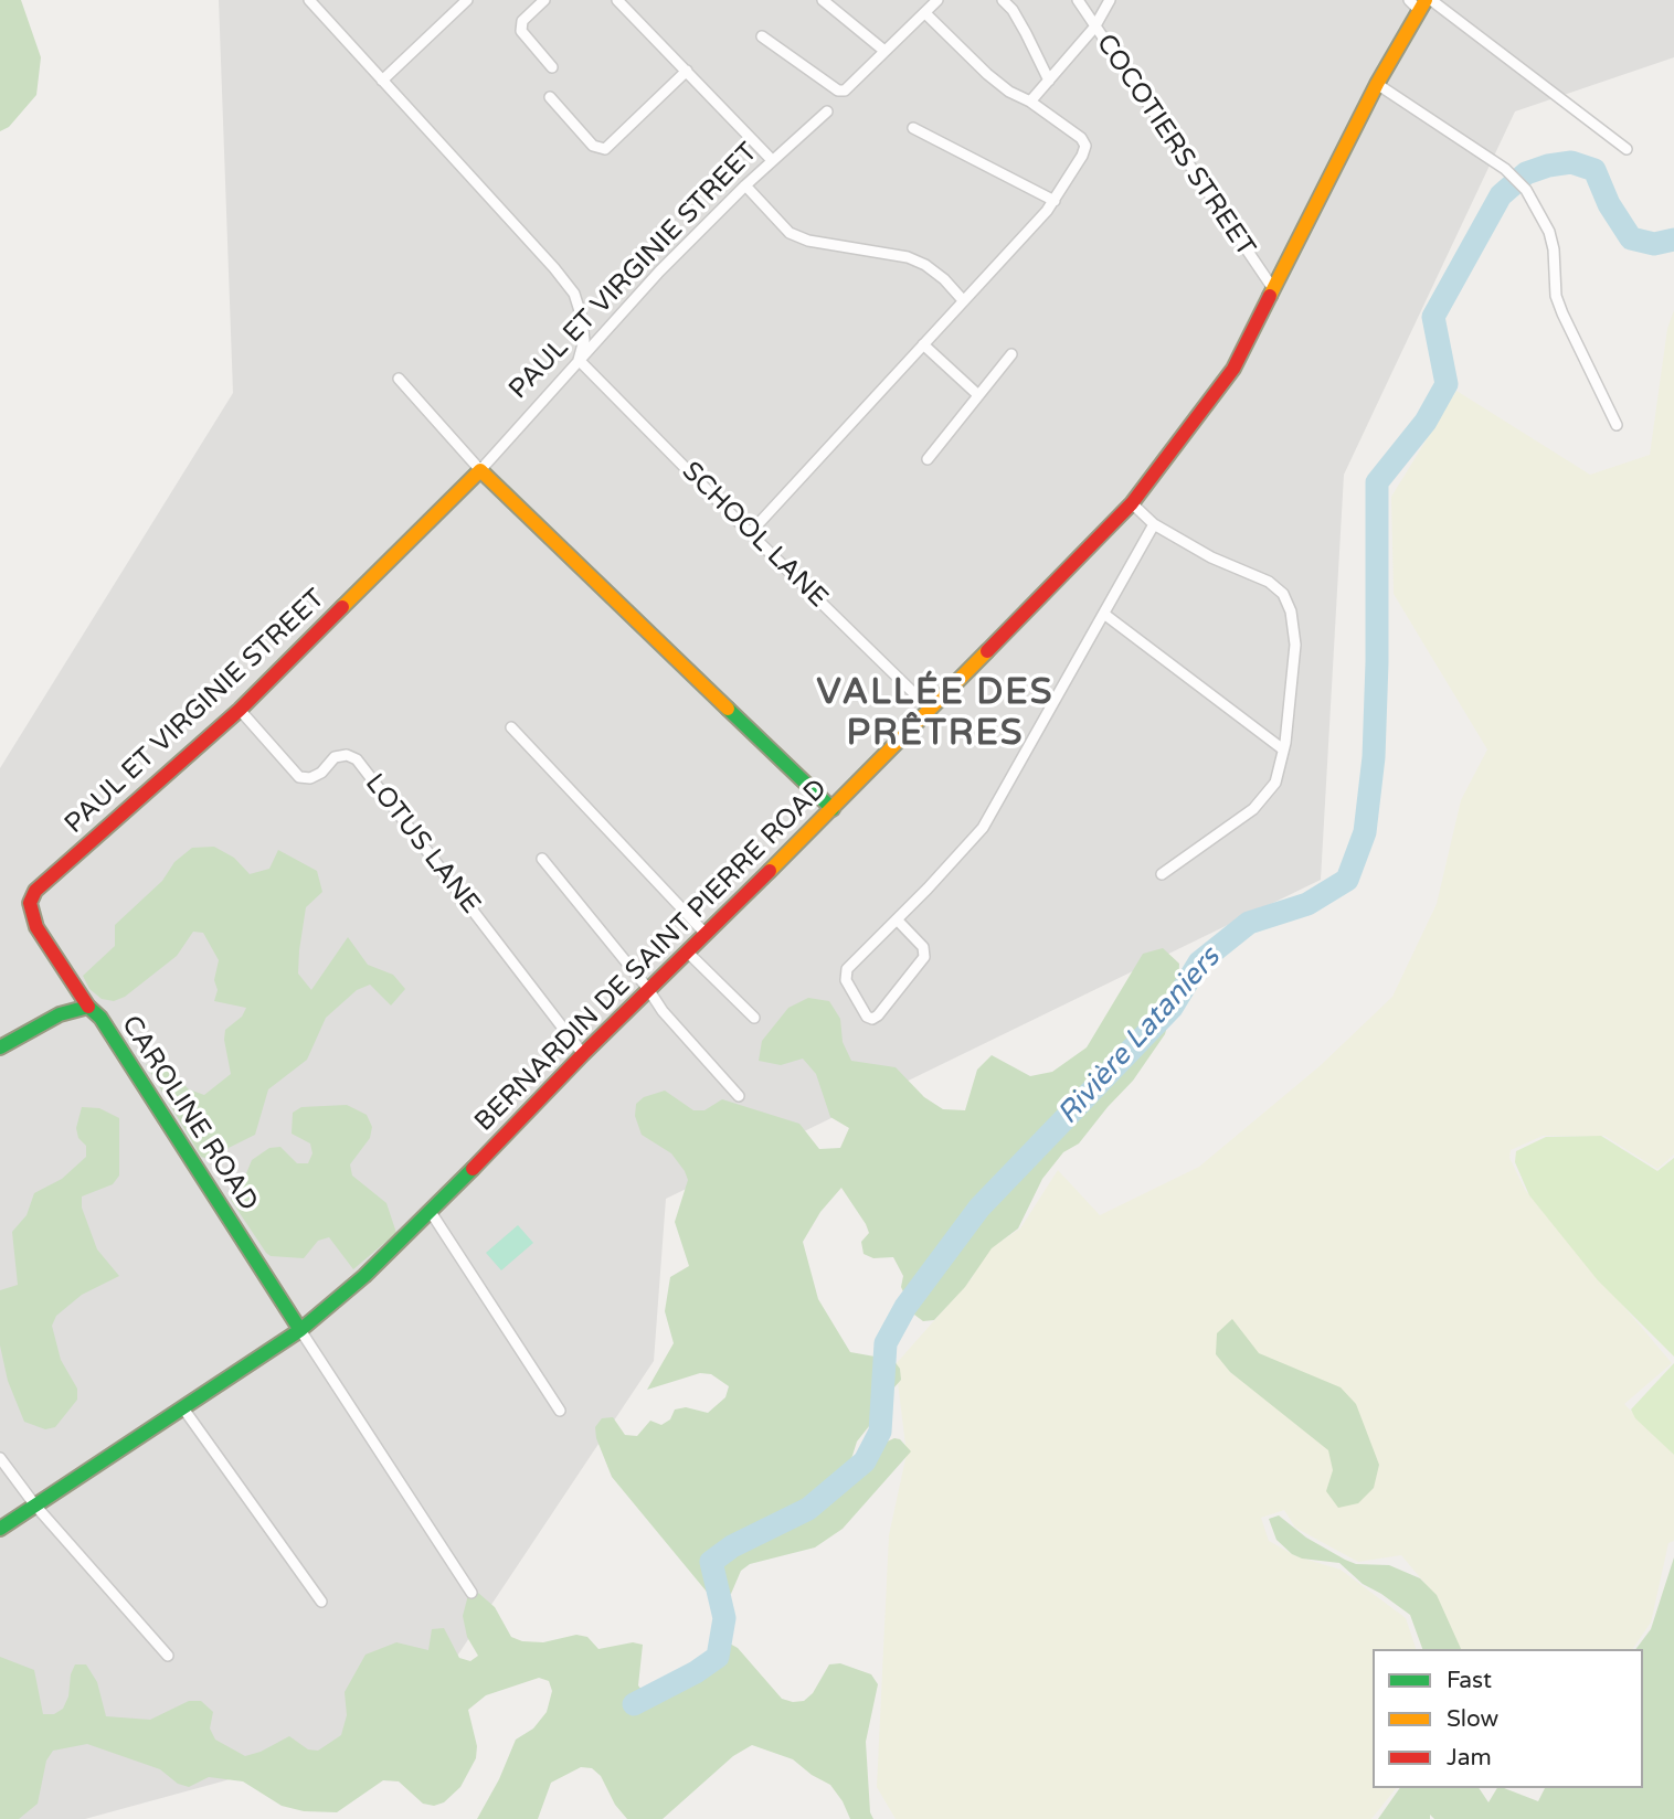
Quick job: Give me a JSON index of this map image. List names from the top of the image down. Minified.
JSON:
{"streets":{"main road":["PAUL ET VIRGINIE STREET","BERNARDIN DE SAINT PIERRE ROAD","CAROLINE ROAD"],"street":["COCOTIERS STREET","SCHOOL LANE","LOTUS LANE"]},"crossings":[["COCOTIERS STREET","BERNARDIN DE SAINT PIERRE ROAD"],["PAUL ET VIRGINIE STREET","SCHOOL LANE"],["PAUL ET VIRGINIE STREET","LOTUS LANE"],["PAUL ET VIRGINIE STREET","CAROLINE ROAD"],["SCHOOL LANE","BERNARDIN DE SAINT PIERRE ROAD"],["LOTUS LANE","BERNARDIN DE SAINT PIERRE ROAD"],["BERNARDIN DE SAINT PIERRE ROAD","CAROLINE ROAD"]],"districts":["VALLÉE DES PRÊTRES"],"water":["Rivière Lataniers"],"legend":["Fast","Slow","Jam"]}
